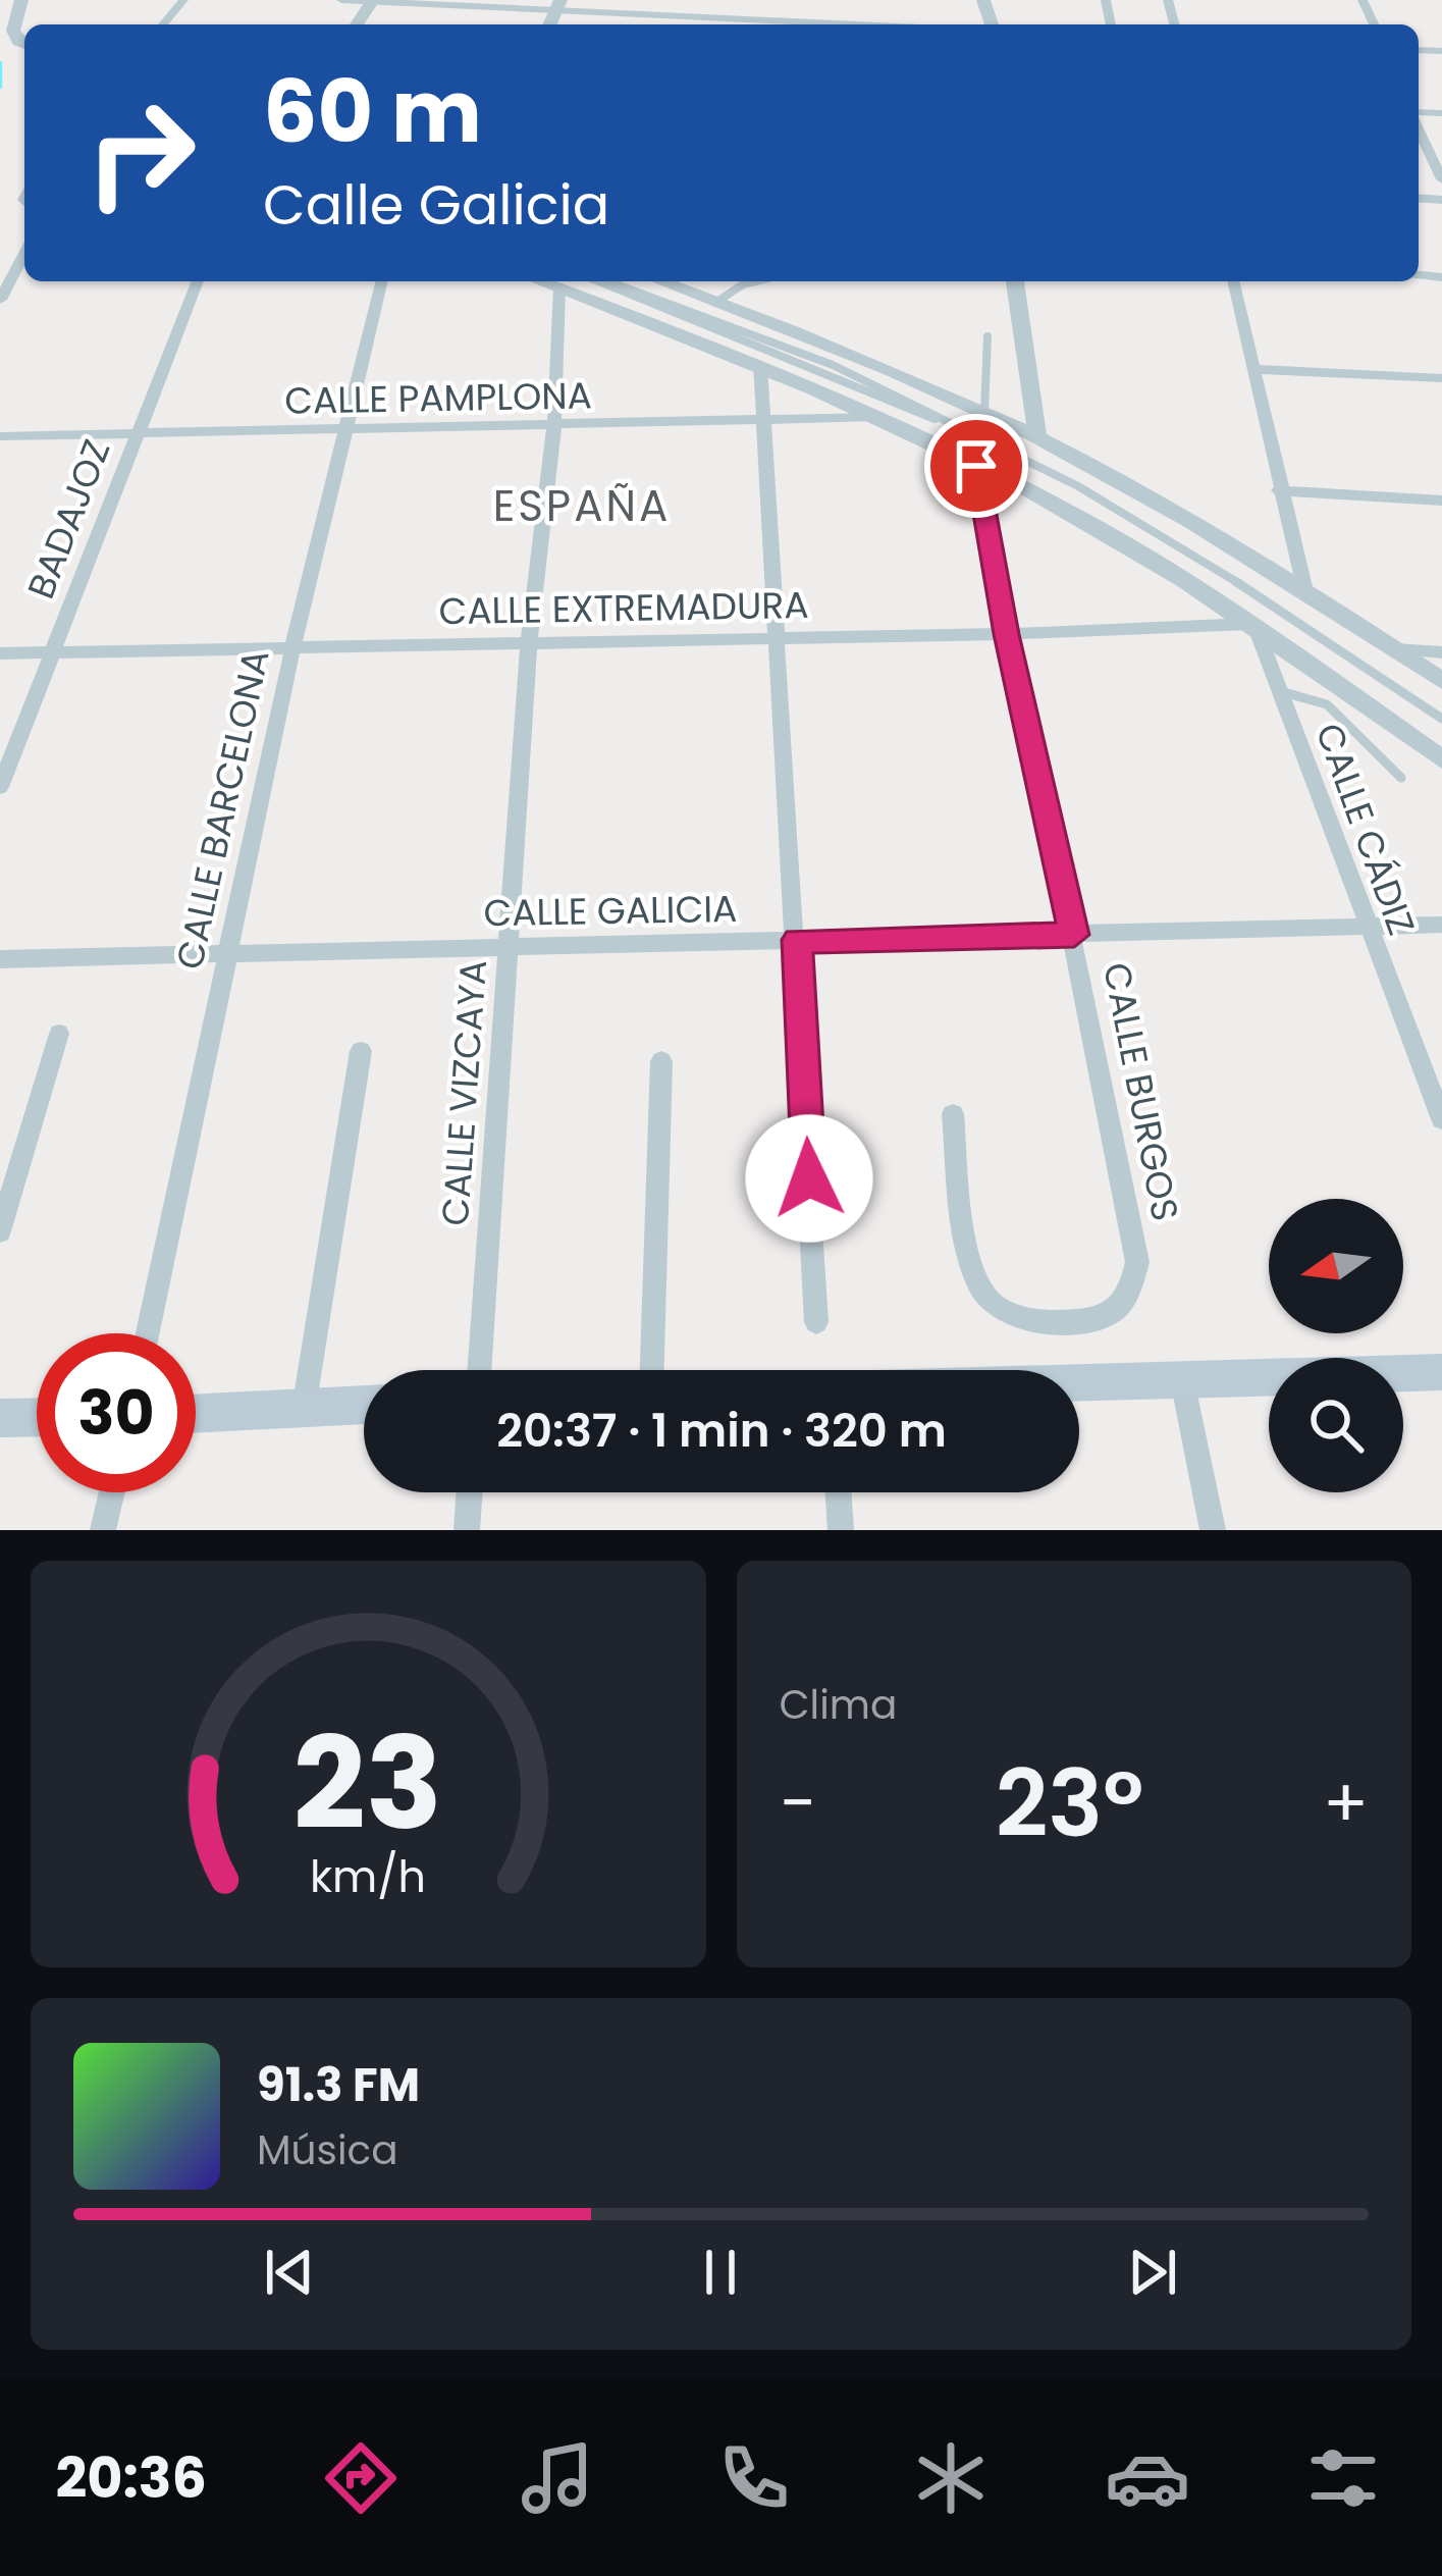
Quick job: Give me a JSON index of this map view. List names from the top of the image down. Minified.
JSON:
{"streets":{"street":["CALLE PAMPLONA","BADAJOZ","CALLE EXTREMADURA","CALLE BARCELONA","CALLE CÁDIZ","CALLE GALICIA","CALLE BURGOS","CALLE VIZCAYA"]},"crossings":[["CALLE PAMPLONA","BADAJOZ"],["CALLE PAMPLONA","CALLE BARCELONA"],["CALLE PAMPLONA","CALLE VIZCAYA"],["BADAJOZ","CALLE EXTREMADURA"],["CALLE EXTREMADURA","CALLE BARCELONA"],["CALLE EXTREMADURA","CALLE CÁDIZ"],["CALLE EXTREMADURA","CALLE BURGOS"],["CALLE EXTREMADURA","CALLE VIZCAYA"],["CALLE BARCELONA","CALLE GALICIA"],["CALLE CÁDIZ","CALLE GALICIA"],["CALLE GALICIA","CALLE BURGOS"],["CALLE GALICIA","CALLE VIZCAYA"]],"districts":["ESPAÑA"],"north":"left","page":{"turn":["60 m","Calle Galicia"],"limit":"30","trip":"20:37 · 1 min · 320 m","tile":"Clima","heat":["−","23°","+"],"song":["91.3 FM","Música"],"tabs":"20:36","gauge":["23","km/h"]}}
